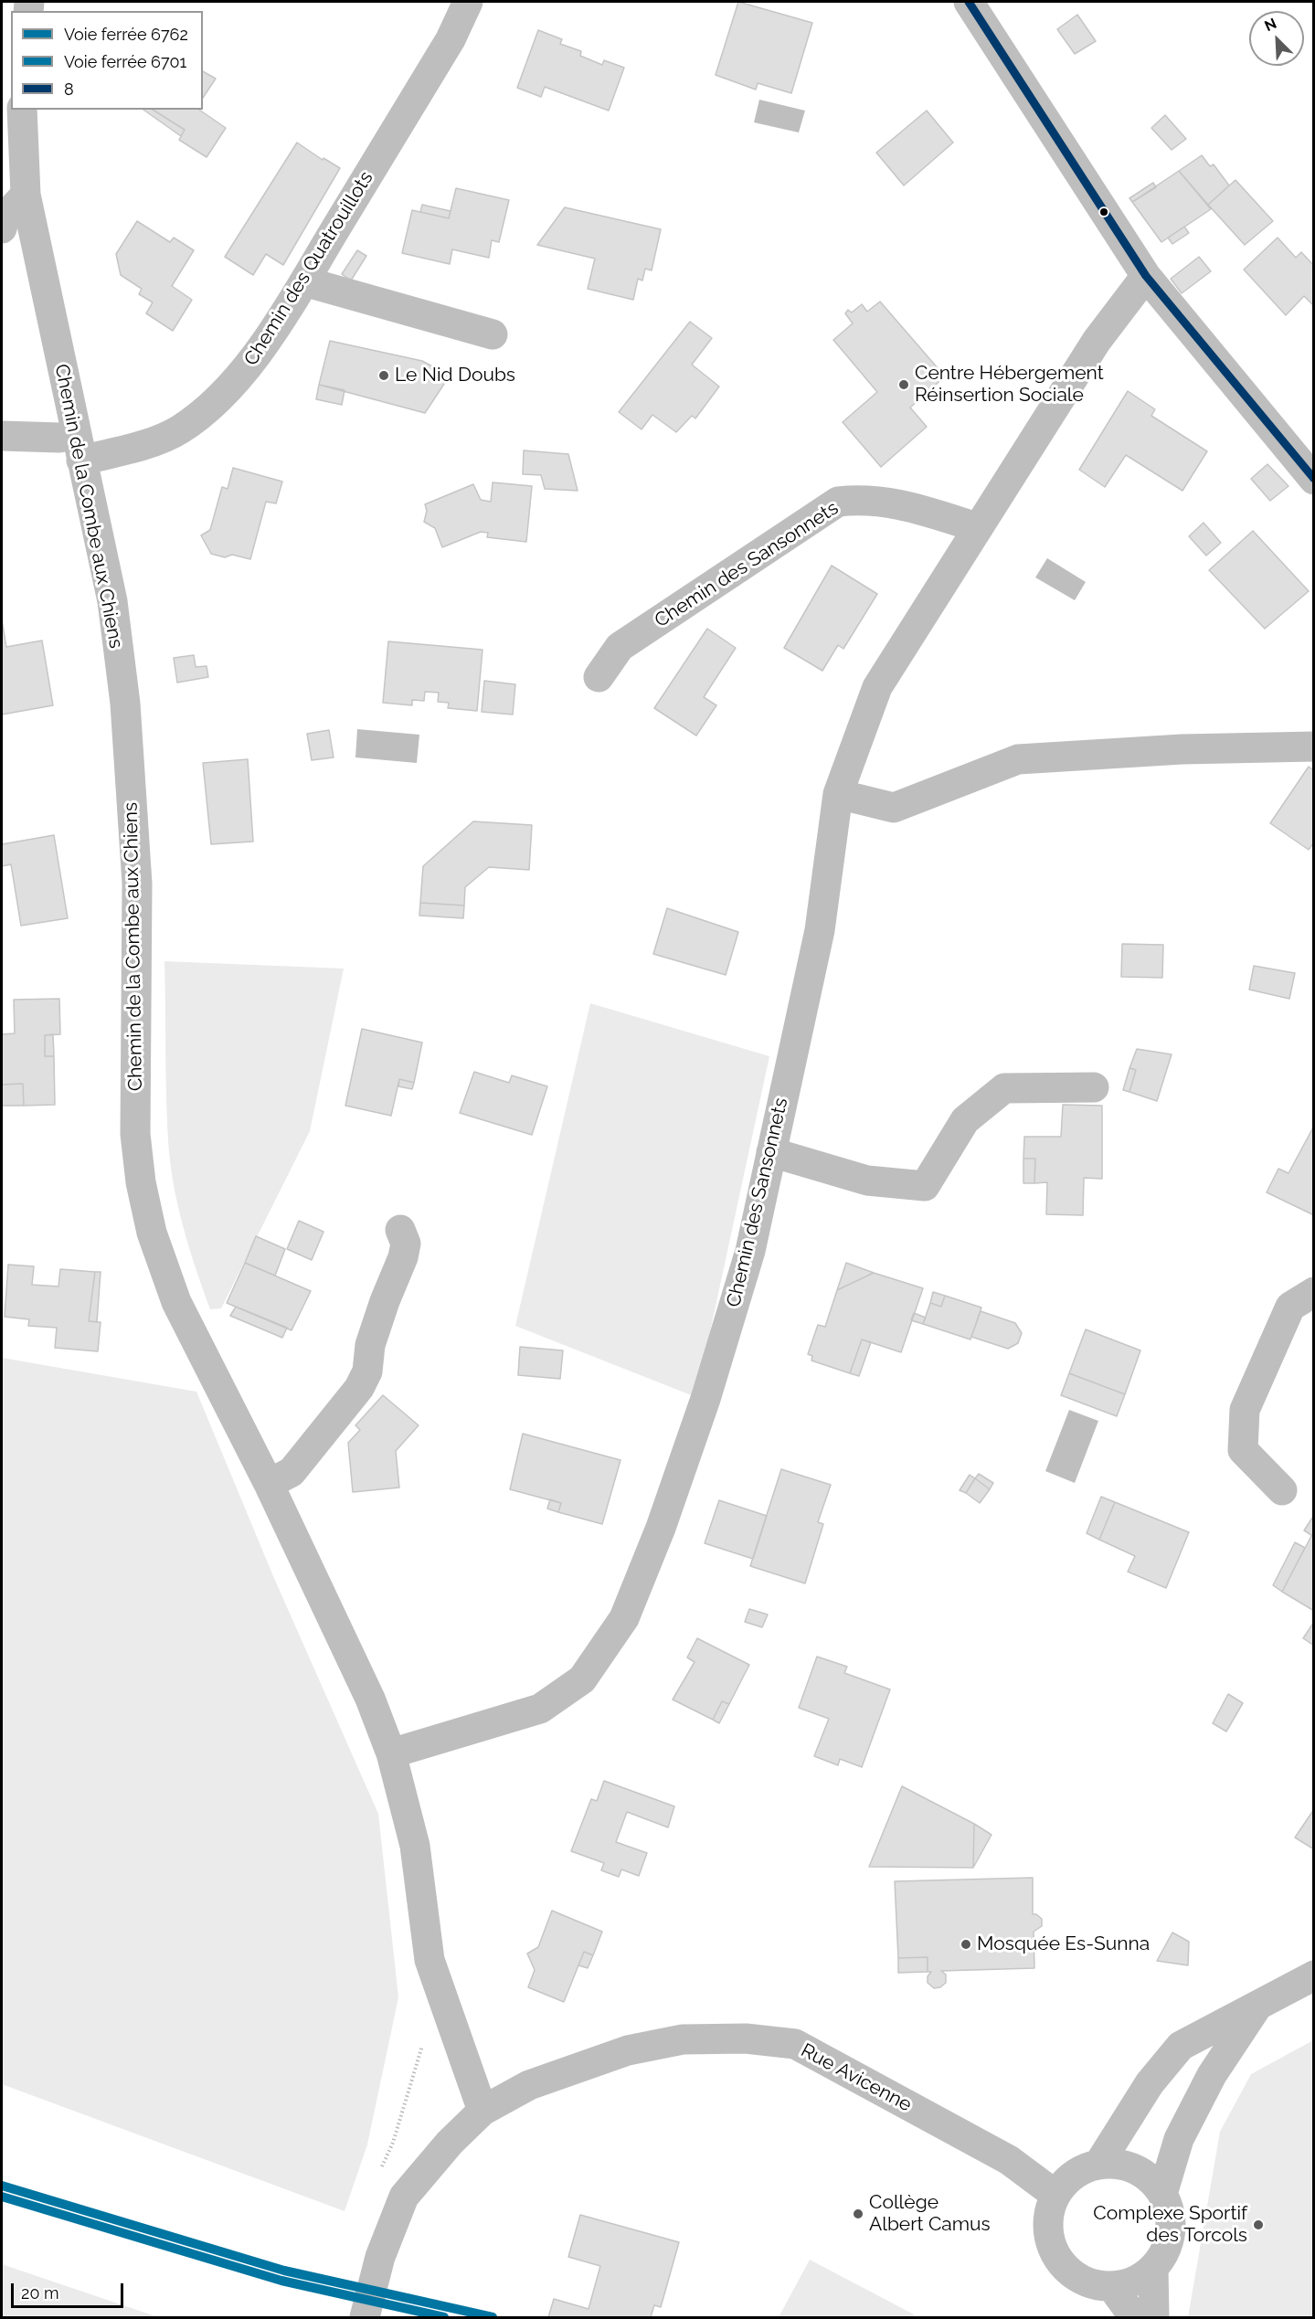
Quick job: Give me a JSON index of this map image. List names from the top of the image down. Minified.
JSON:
{"streets":{"street":["Chemin des Quatrouillots","Chemin de la Combe aux Chiens","Chemin des Sansonnets","Rue Avicenne"]},"crossings":[["Chemin des Quatrouillots","Chemin de la Combe aux Chiens"],["Chemin de la Combe aux Chiens","Chemin des Sansonnets"],["Chemin de la Combe aux Chiens","Rue Avicenne"]],"places":["Le Nid Doubs","Centre Hébergement Réinsertion Sociale","Mosquée Es-Sunna","Collège Albert Camus","Complexe Sportif des Torcols"],"lines":["transit line 8","rail line 6762","rail line 6701"],"legend":["Voie ferrée 6762","Voie ferrée 6701","8"],"scale_bar":"20 m","north":"top left"}
